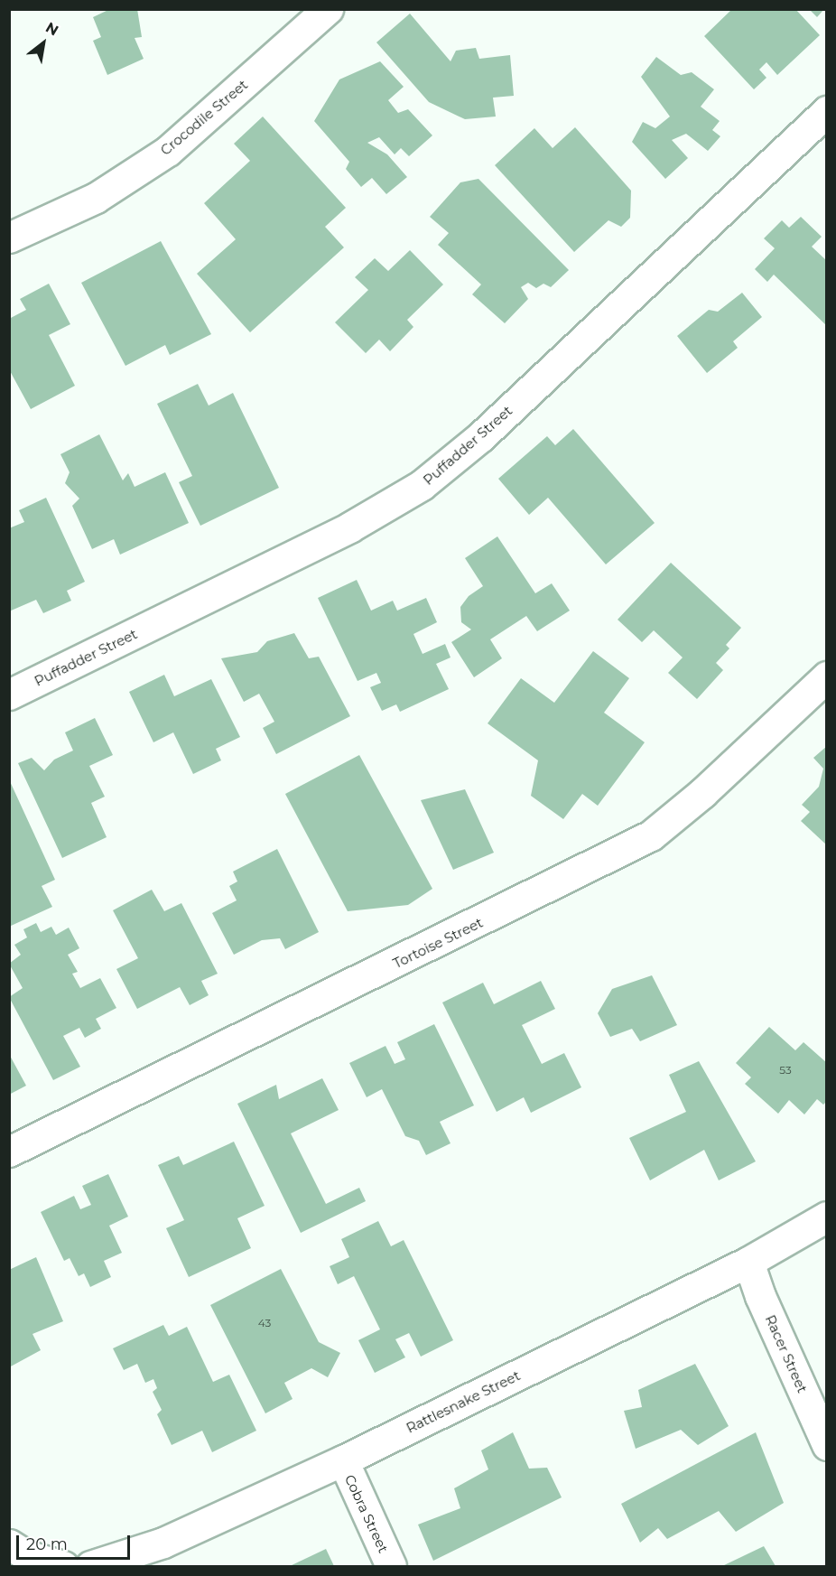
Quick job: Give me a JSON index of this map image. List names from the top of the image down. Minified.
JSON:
{"streets":{"street":["Crocodile Street","Puffadder Street","Tortoise Street","Racer Street","Rattlesnake Street","Cobra Street"]},"crossings":[["Racer Street","Rattlesnake Street"],["Rattlesnake Street","Cobra Street"]],"house_numbers":["53","43"],"scale_bar":"20 m","north":"top right"}
